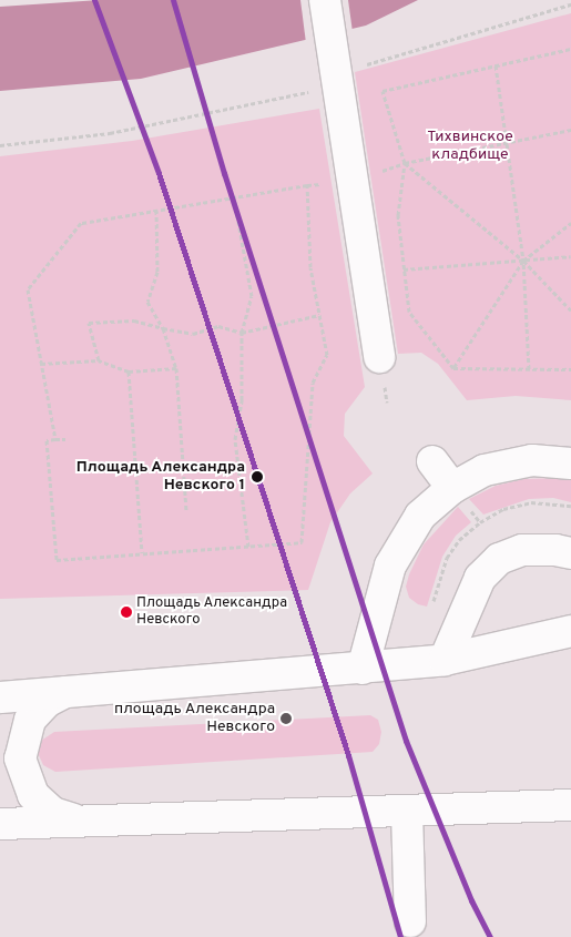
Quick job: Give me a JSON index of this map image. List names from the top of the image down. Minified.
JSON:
{"parks":["Тихвинское кладбище"],"places":["Площадь Александра Невского 1","Площадь Александра Невского","площадь Александра Невского"]}
